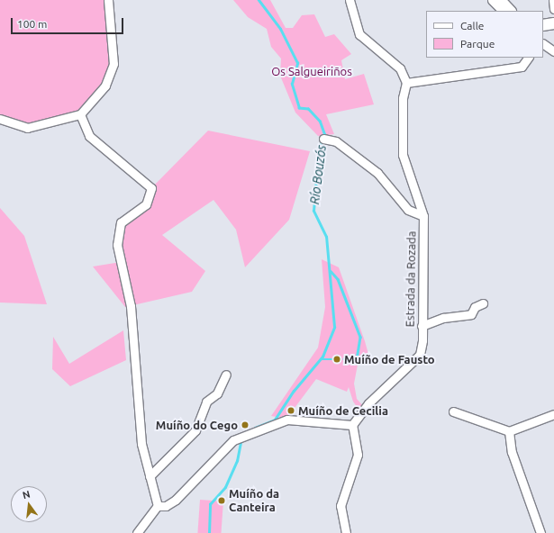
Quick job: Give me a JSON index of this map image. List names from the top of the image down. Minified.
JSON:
{"streets":{"street":["Estrada da Rozada"]},"water":["Río Bouzós"],"parks":["Os Salgueiriños"],"places":["Muíño de Fausto","Muíño de Cecilia","Muíño do Cego","Muíño da Canteira"],"legend":["Calle","Parque"],"scale_bar":"100 m","north":"top"}
